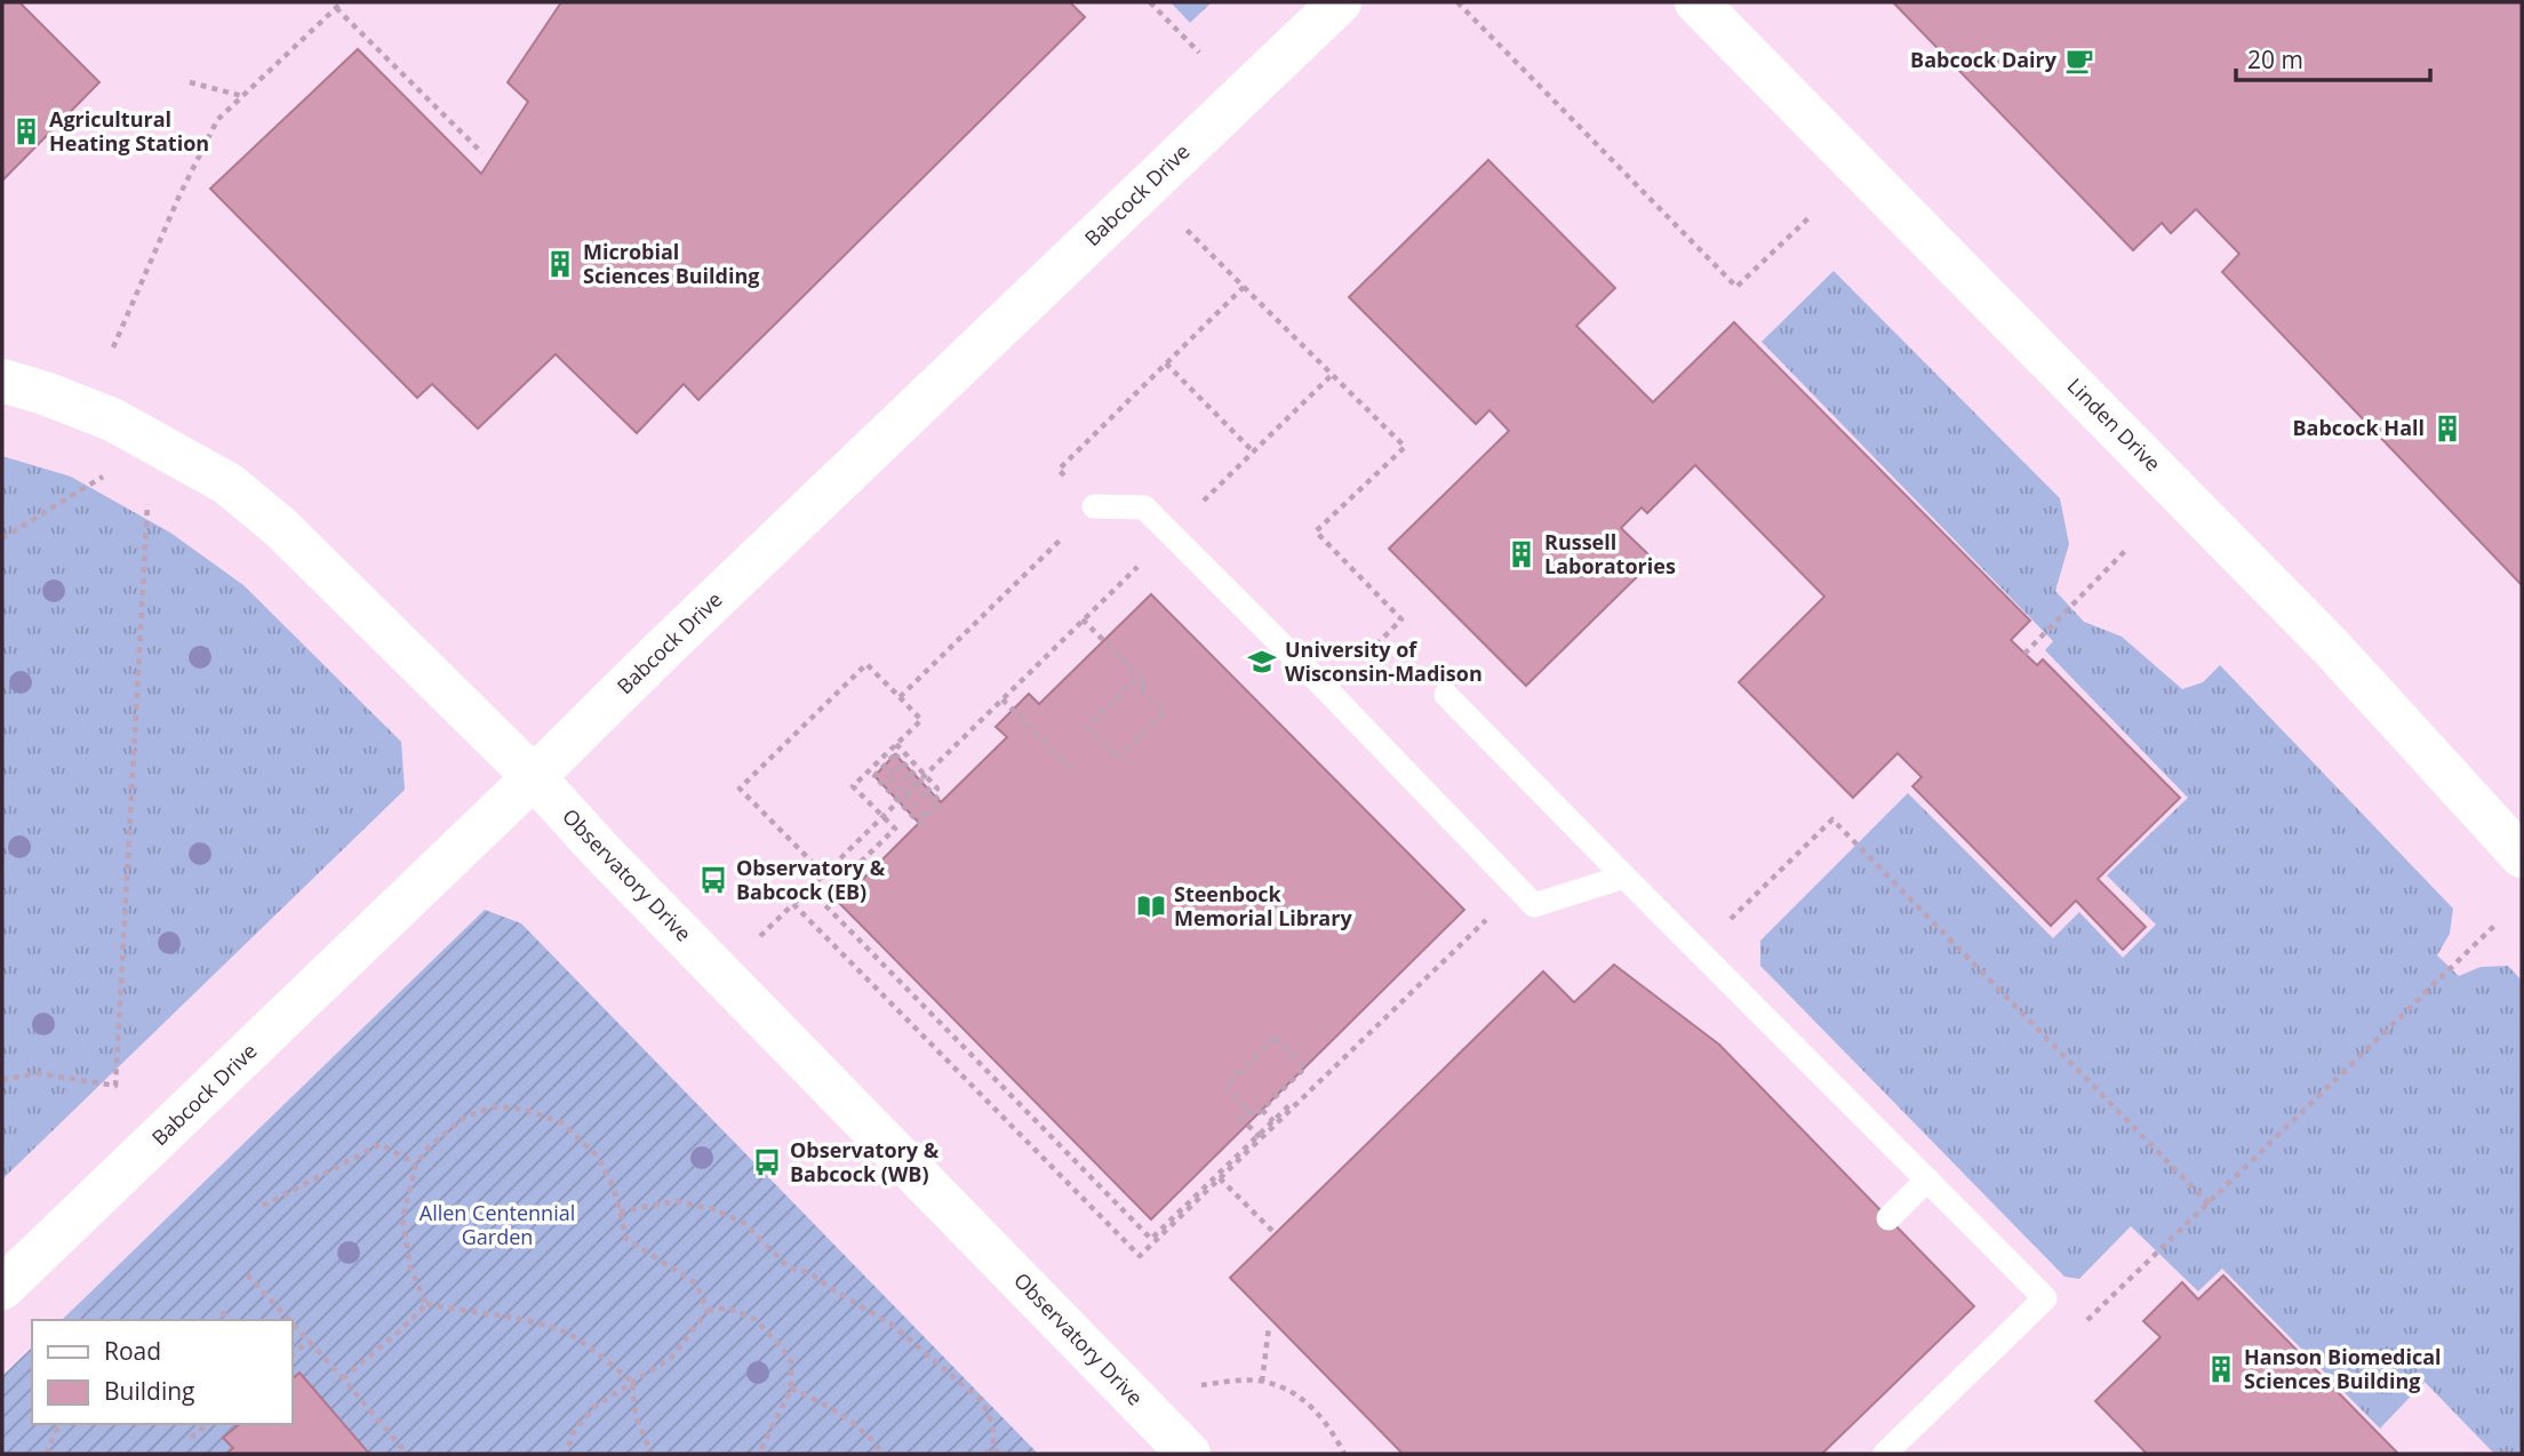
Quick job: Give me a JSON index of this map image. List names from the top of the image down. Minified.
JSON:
{"streets":{"street":["Babcock Drive","Linden Drive","Observatory Drive"]},"crossings":[["Babcock Drive","Observatory Drive"]],"parks":["Allen Centennial Garden"],"places":{"cafe":["Babcock Dairy"],"building":["Agricultural Heating Station","Microbial Sciences Building","Babcock Hall","Russell Laboratories","Hanson Biomedical Sciences Building"],"school or university":["University of Wisconsin-Madison"],"bus stop":["Observatory & Babcock (EB)","Observatory & Babcock (WB)"],"library":["Steenbock Memorial Library"]},"legend":["Road","Building"],"scale_bar":"20 m"}
